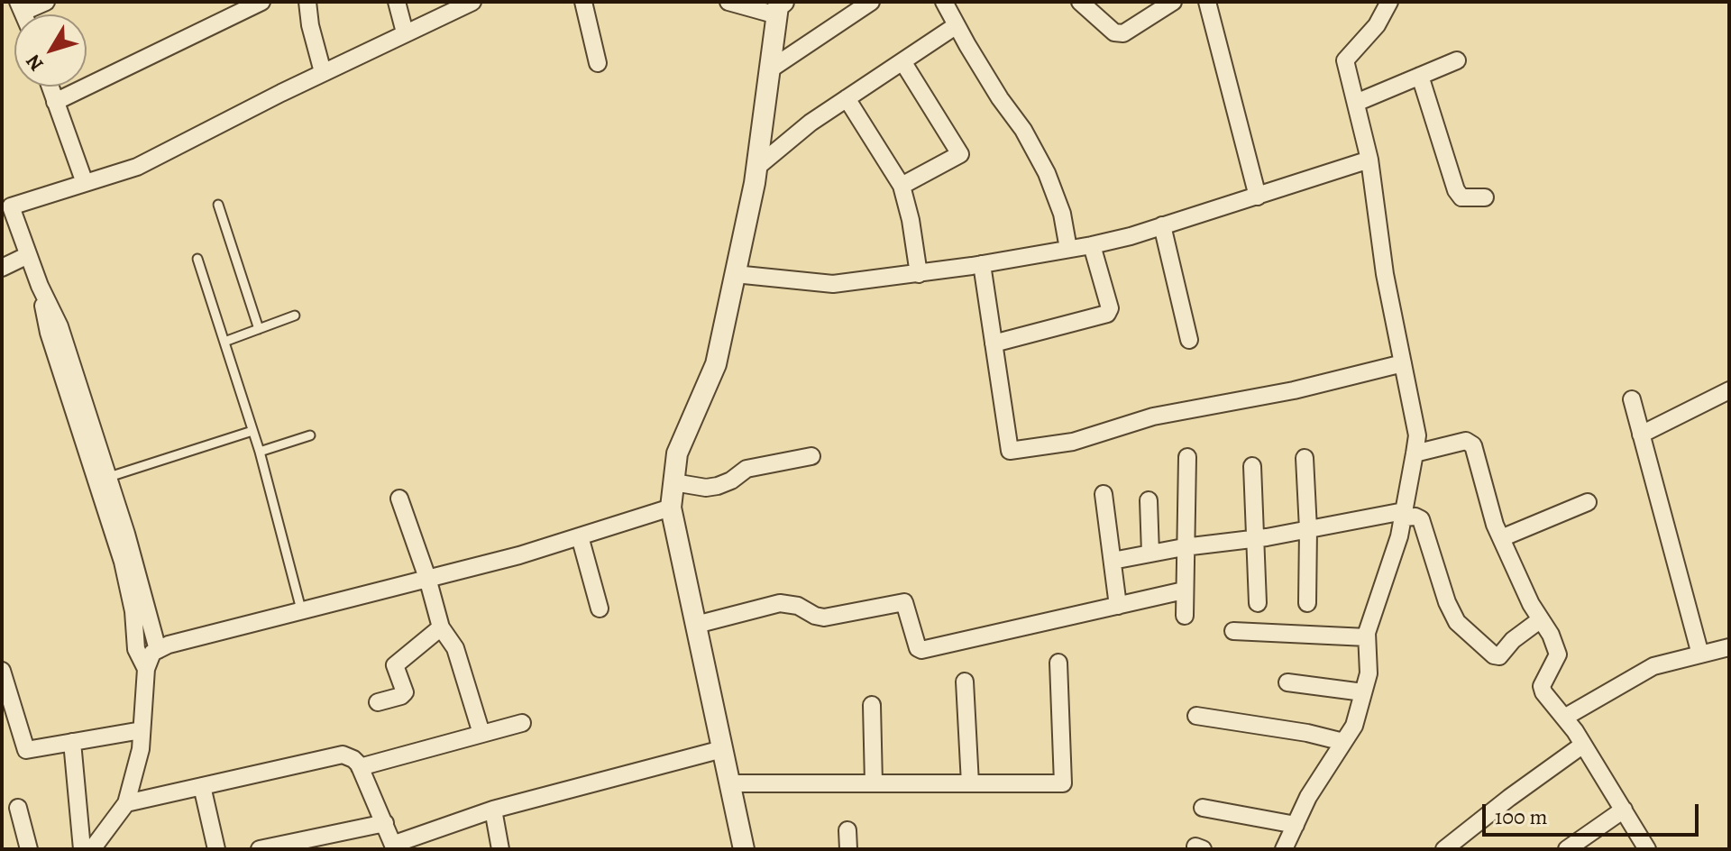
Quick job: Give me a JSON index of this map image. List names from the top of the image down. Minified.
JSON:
{"scale_bar":"100 m","north":"bottom left"}
